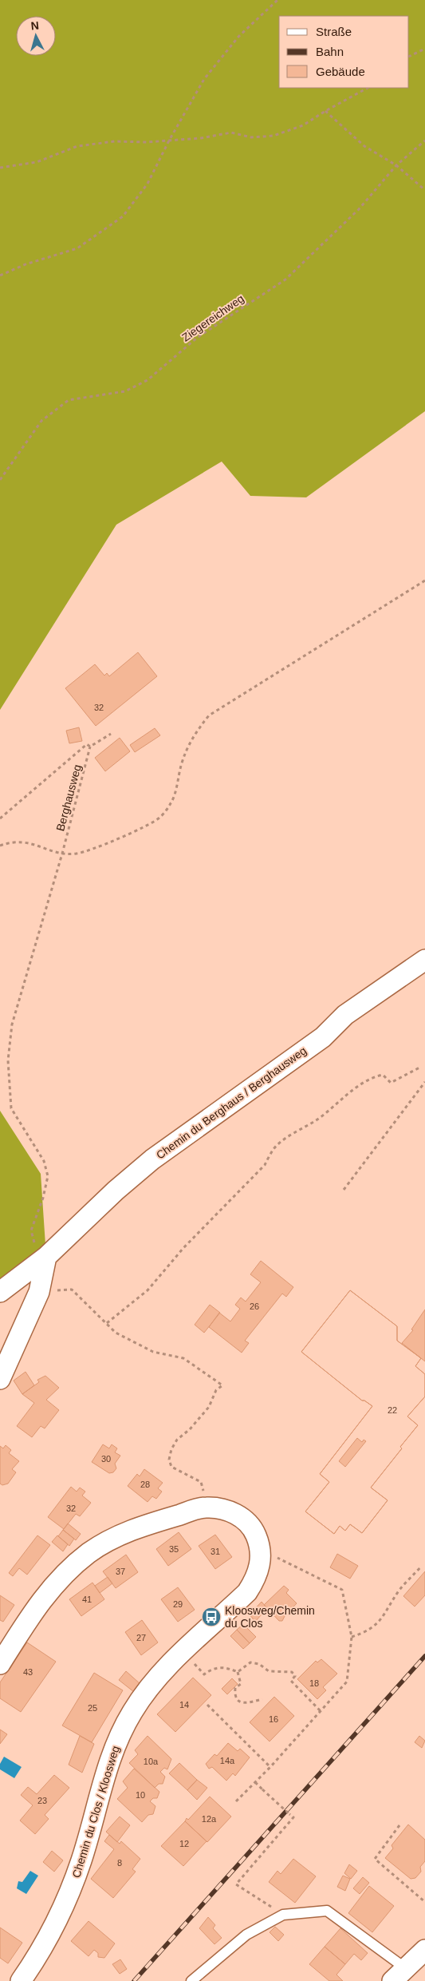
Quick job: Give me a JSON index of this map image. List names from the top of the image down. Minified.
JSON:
{"streets":{"street":["Chemin du Berghaus / Berghausweg","Chemin du Clos / Kloosweg"],"path":["Ziegereichweg","Berghausweg"]},"places":{"bus stop":["Kloosweg/Chemin du Clos"]},"house_numbers":["32","26","22","30","28","32","35","31","37","41","29","27","43","18","14","25","16","14a","10a","10","23","12a","12","8"],"legend":["Straße","Bahn","Gebäude"],"north":"top"}
